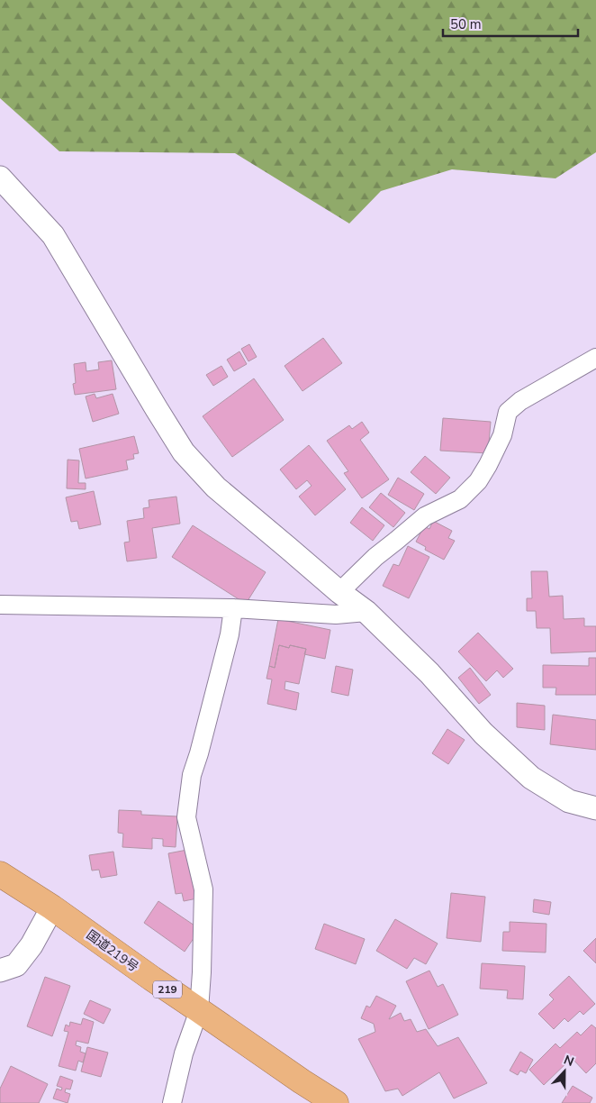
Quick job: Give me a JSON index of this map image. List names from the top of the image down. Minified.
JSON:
{"streets":{"highway":["国道219号","219"]},"scale_bar":"50 m","north":"top"}
